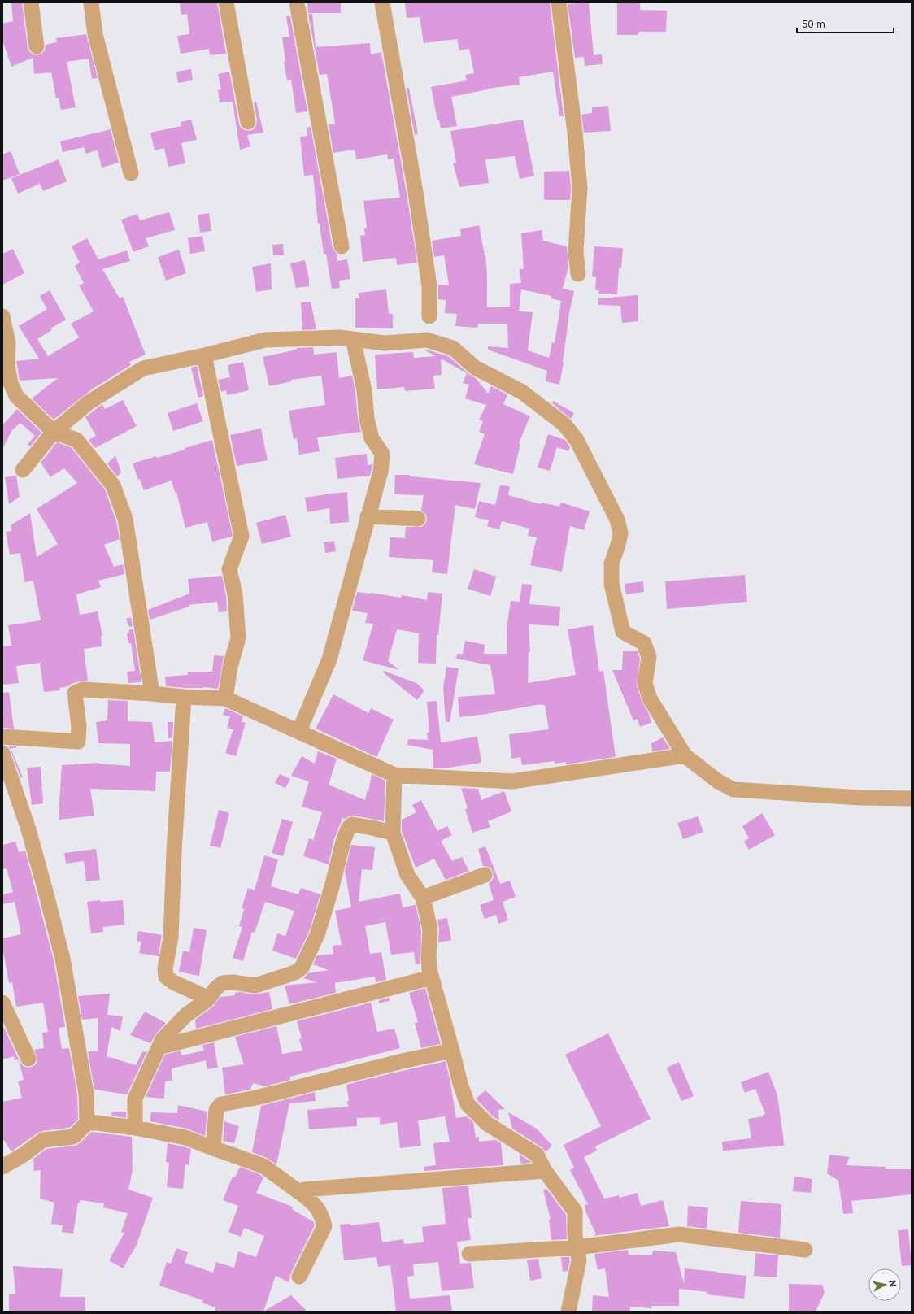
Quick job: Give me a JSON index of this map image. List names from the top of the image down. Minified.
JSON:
{"scale_bar":"50 m","north":"right"}
